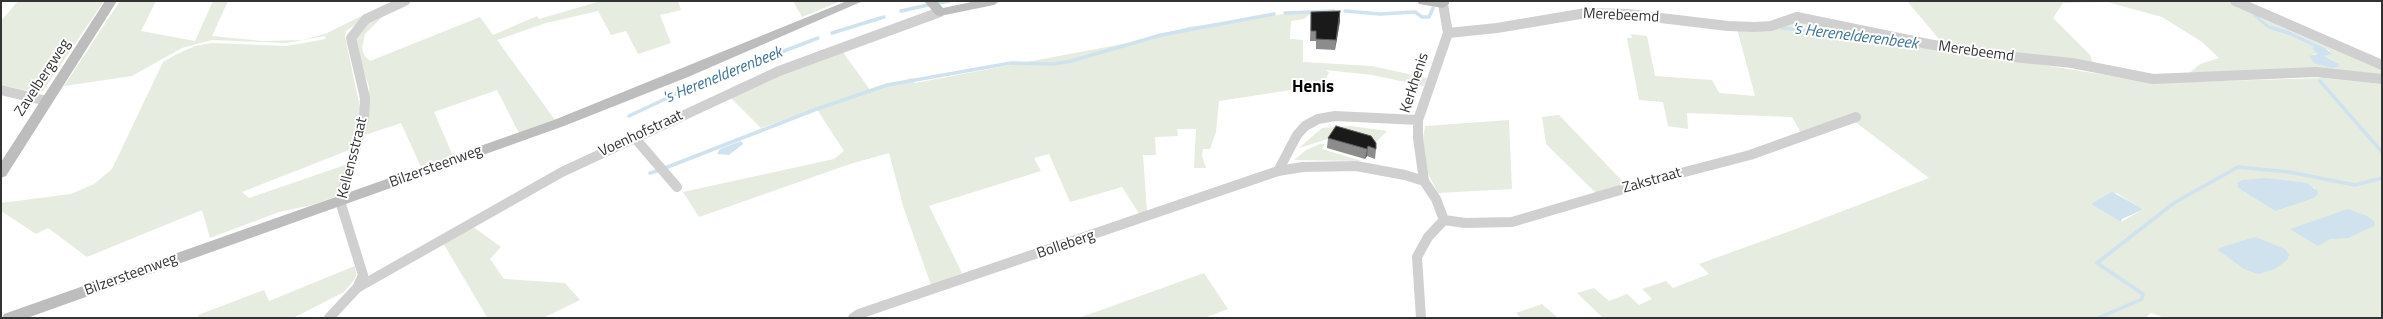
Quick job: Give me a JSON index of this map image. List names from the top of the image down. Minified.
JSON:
{"streets":{"main road":["Zavelbergweg","Bilzersteenweg"],"street":["Merebeemd","Kerkhenis","Voenhofstraat","Kellensstraat","Zakstraat","Bolleberg"]},"crossings":[["Merebeemd","Kerkhenis"],["Kerkhenis","Zakstraat"],["Kerkhenis","Bolleberg"],["Voenhofstraat","Kellensstraat"],["Kellensstraat","Bilzersteenweg"]],"districts":["Henis"],"water":["'s Herenelderenbeek"]}
